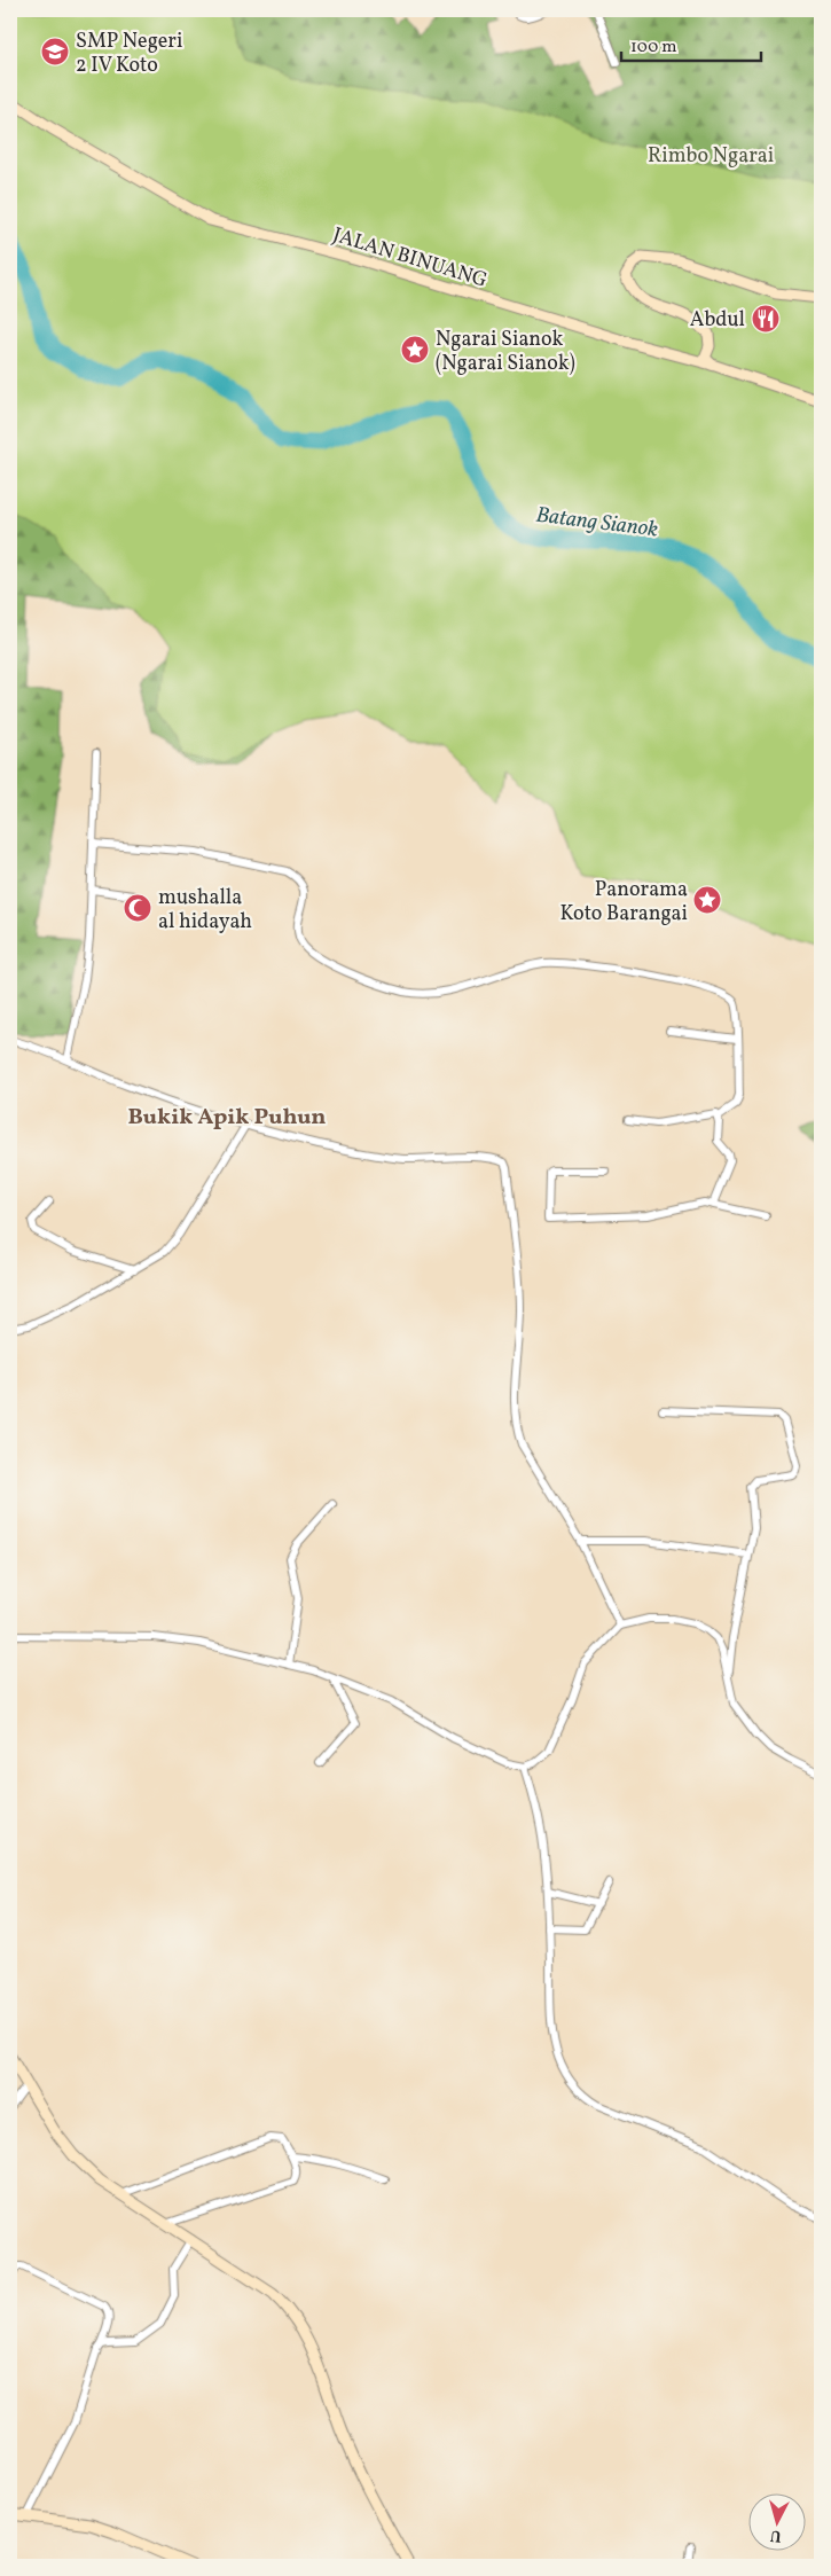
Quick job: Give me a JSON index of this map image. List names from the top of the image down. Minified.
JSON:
{"streets":{"street":["JALAN BINUANG"]},"districts":["Bukik Apik Puhun"],"water":["Batang Sianok"],"parks":["Rimbo Ngarai"],"places":{"school or university":["SMP Negeri 2 IV Koto"],"restaurant":["Abdul"],"place":["Ngarai Sianok (Ngarai Sianok)","Panorama Koto Barangai"],"mosque":["mushalla al hidayah"]},"scale_bar":"100 m","north":"bottom"}
